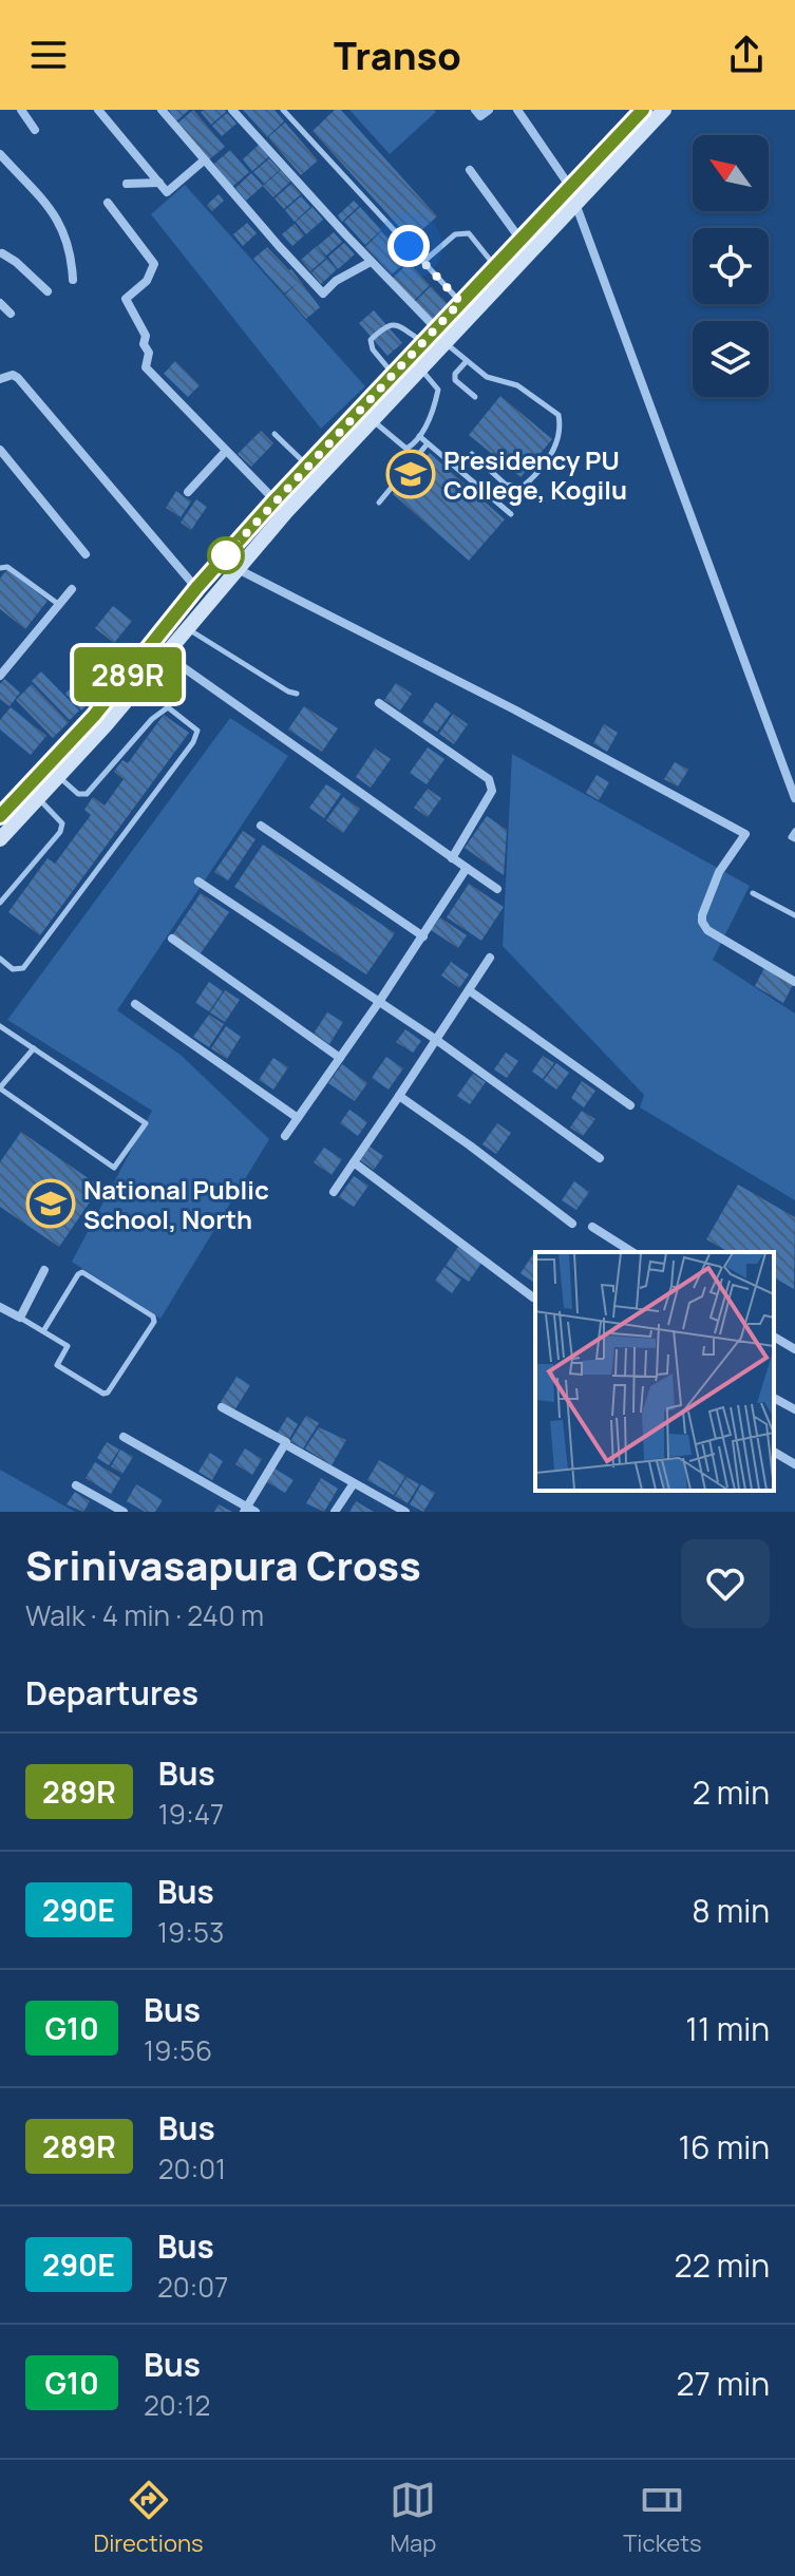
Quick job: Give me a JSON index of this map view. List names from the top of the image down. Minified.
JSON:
{"places":{"school or university":["Presidency PU College, Kogilu","National Public School, North"]},"lines":["bus line 289R"],"north":"top left","page":{"header":"Transo","on_map":"289R","heading":[["Srinivasapura Cross","Walk · 4 min · 240 m"],"Departures"],"list":[{"mark":"289R","name":"Bus","note":"19:47","value":"2 min"},{"mark":"290E","name":"Bus","note":"19:53","value":"8 min"},{"mark":"G10","name":"Bus","note":"19:56","value":"11 min"},{"mark":"289R","name":"Bus","note":"20:01","value":"16 min"},{"mark":"290E","name":"Bus","note":"20:07","value":"22 min"},{"mark":"G10","name":"Bus","note":"20:12","value":"27 min"}],"tabs":["Directions","Map","Tickets"]}}
